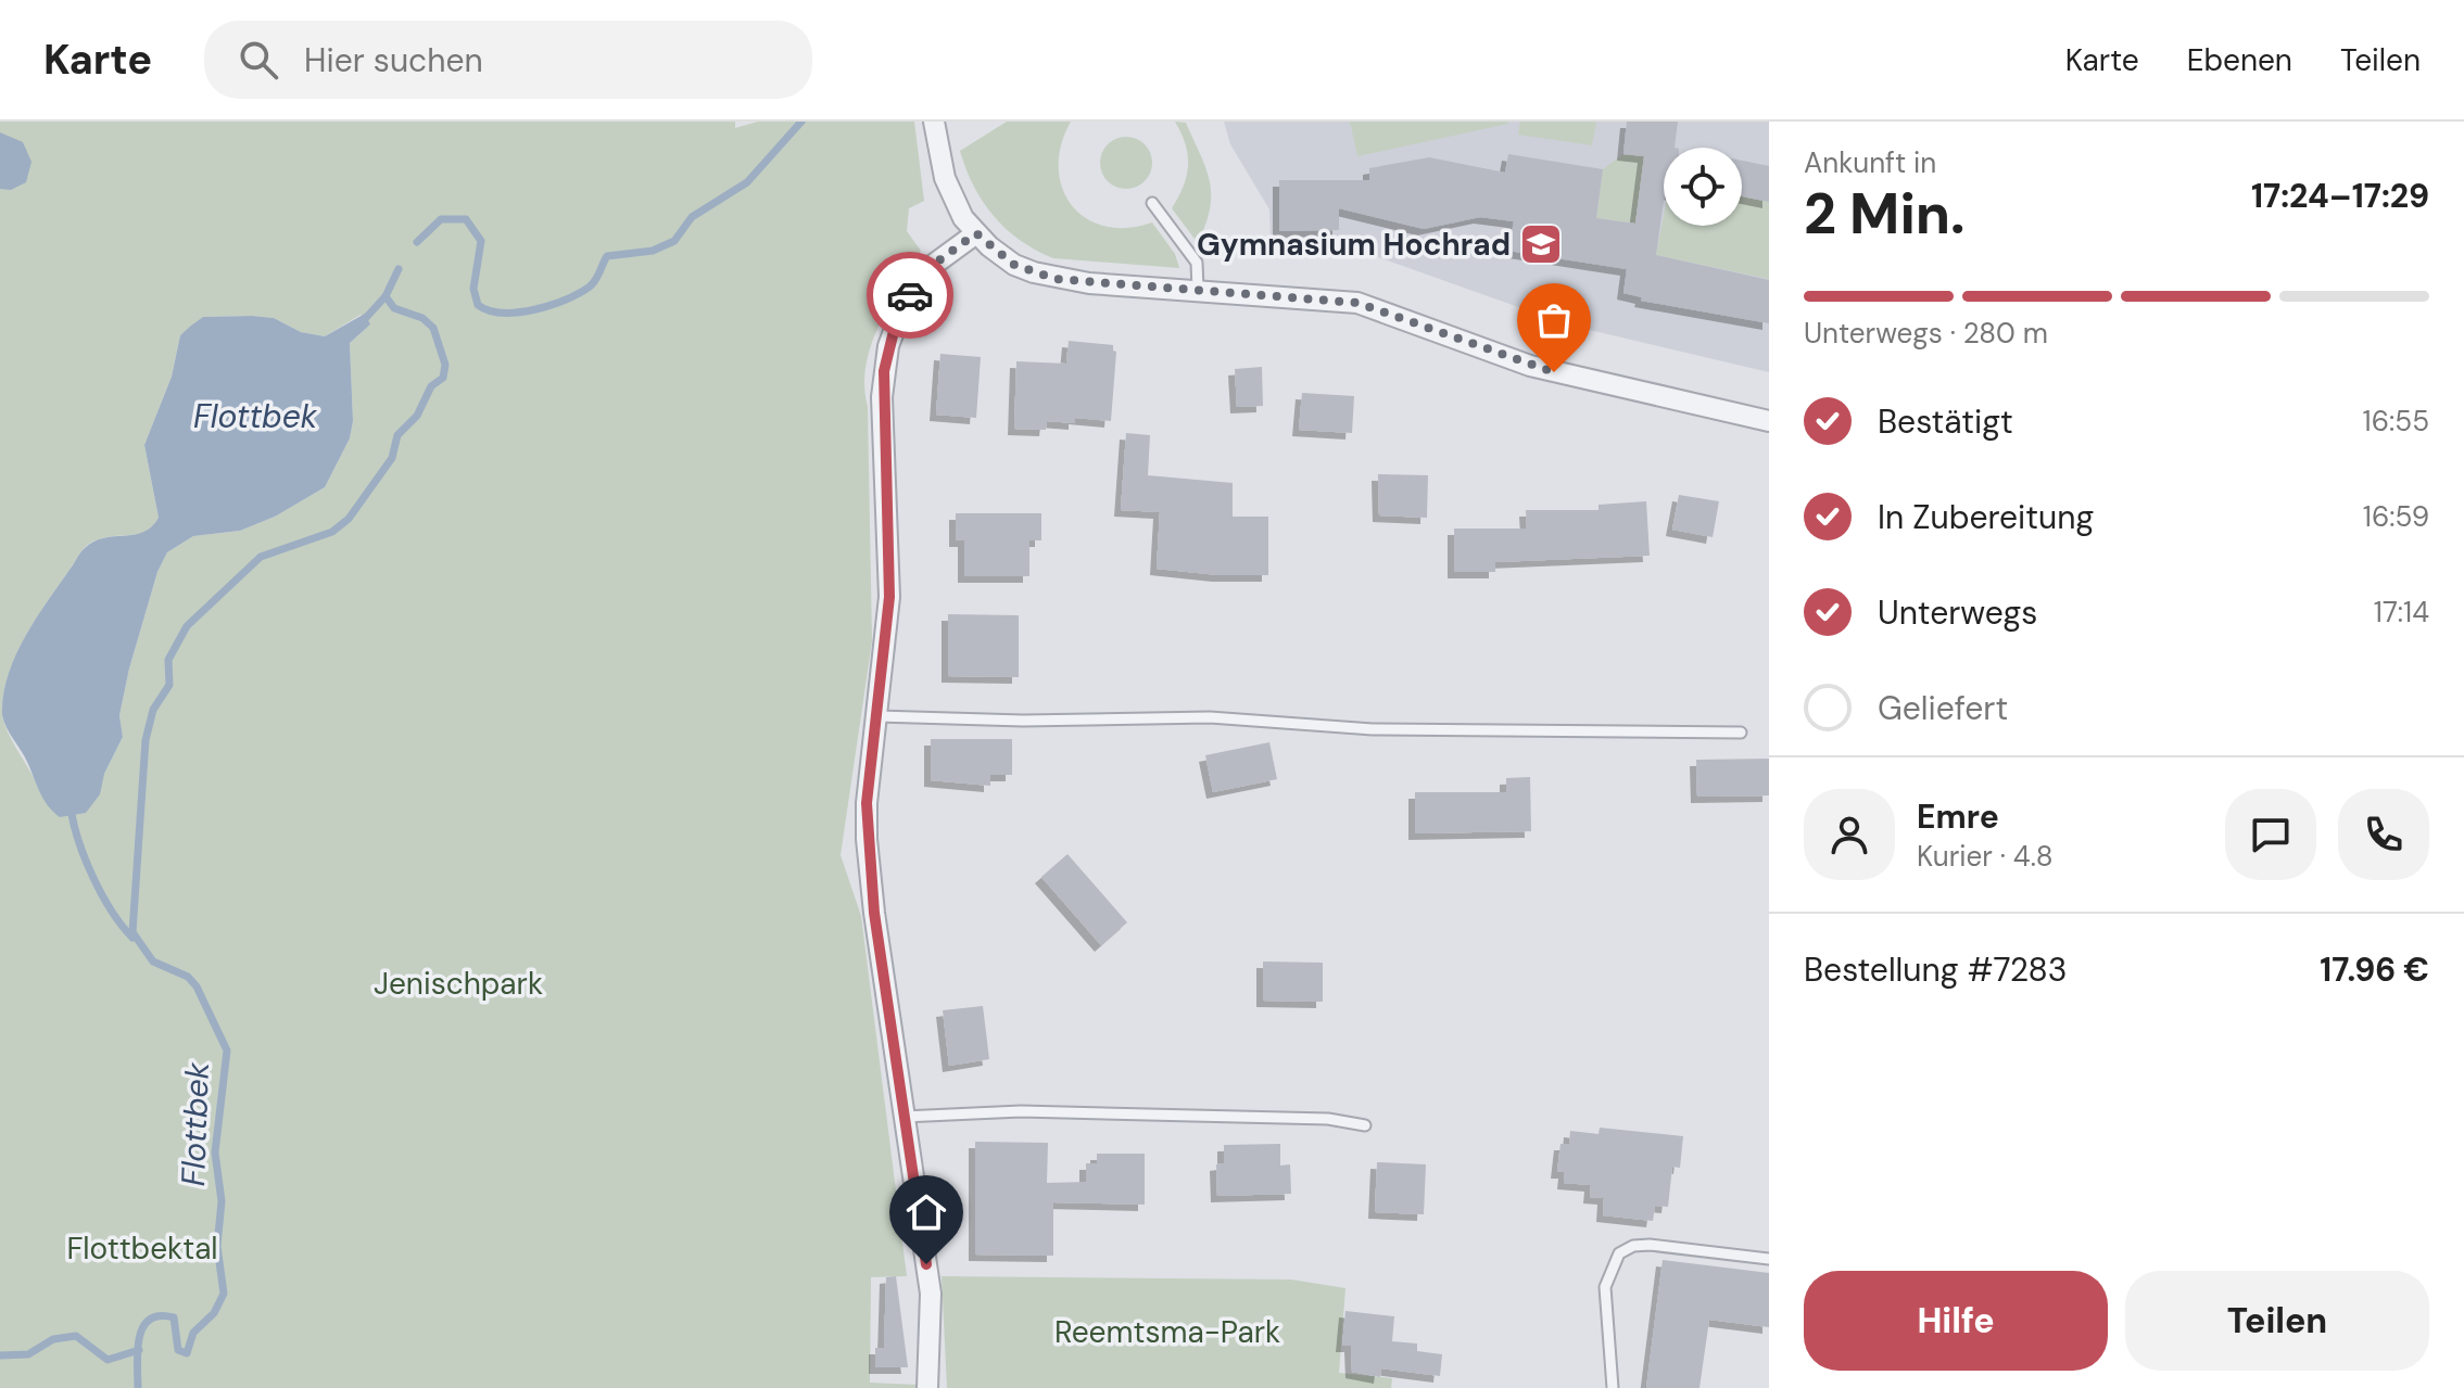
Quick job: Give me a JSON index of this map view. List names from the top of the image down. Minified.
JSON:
{"water":["Flottbek"],"parks":["Jenischpark","Flottbektal","Reemtsma-Park"],"places":{"school or university":["Gymnasium Hochrad"]},"page":{"header":"Karte","search":"Hier suchen","nav":["Karte","Ebenen","Teilen"],"heading":["2 Min.","Ankunft in","17:24–17:29"],"panel":["Emre","Kurier · 4.8","Bestellung #7283","17.96 €"],"bar":"Unterwegs · 280 m","list":[["Bestätigt","16:55"],["In Zubereitung","16:59"],["Unterwegs","17:14"],"Geliefert"],"buttons":["Hilfe","Teilen"]}}
